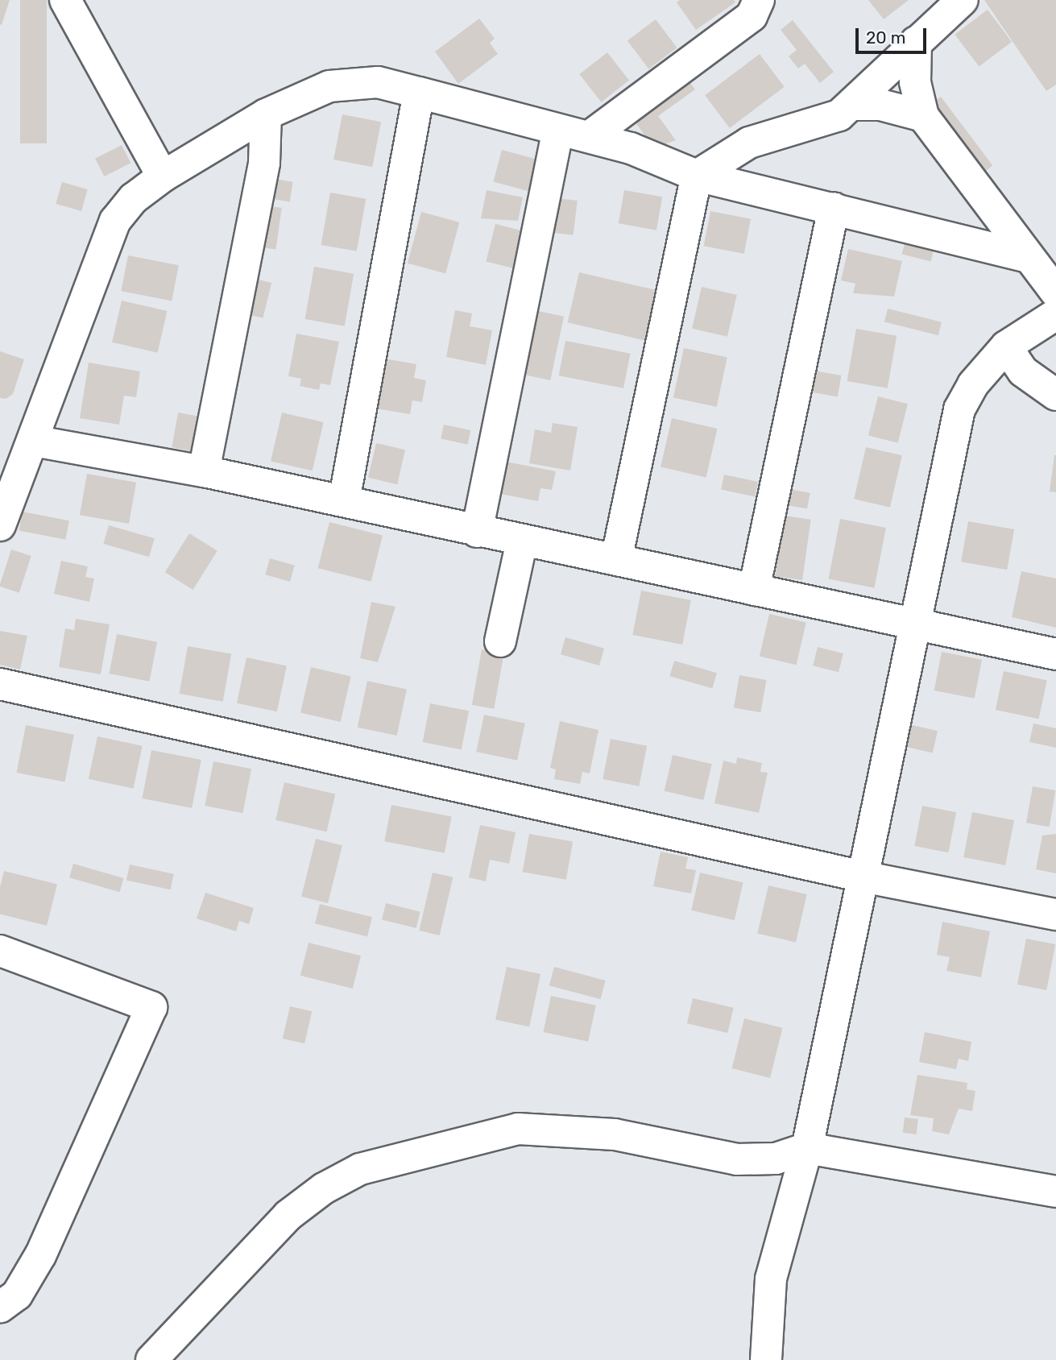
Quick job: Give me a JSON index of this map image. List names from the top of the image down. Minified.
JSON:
{"scale_bar":"20 m"}
